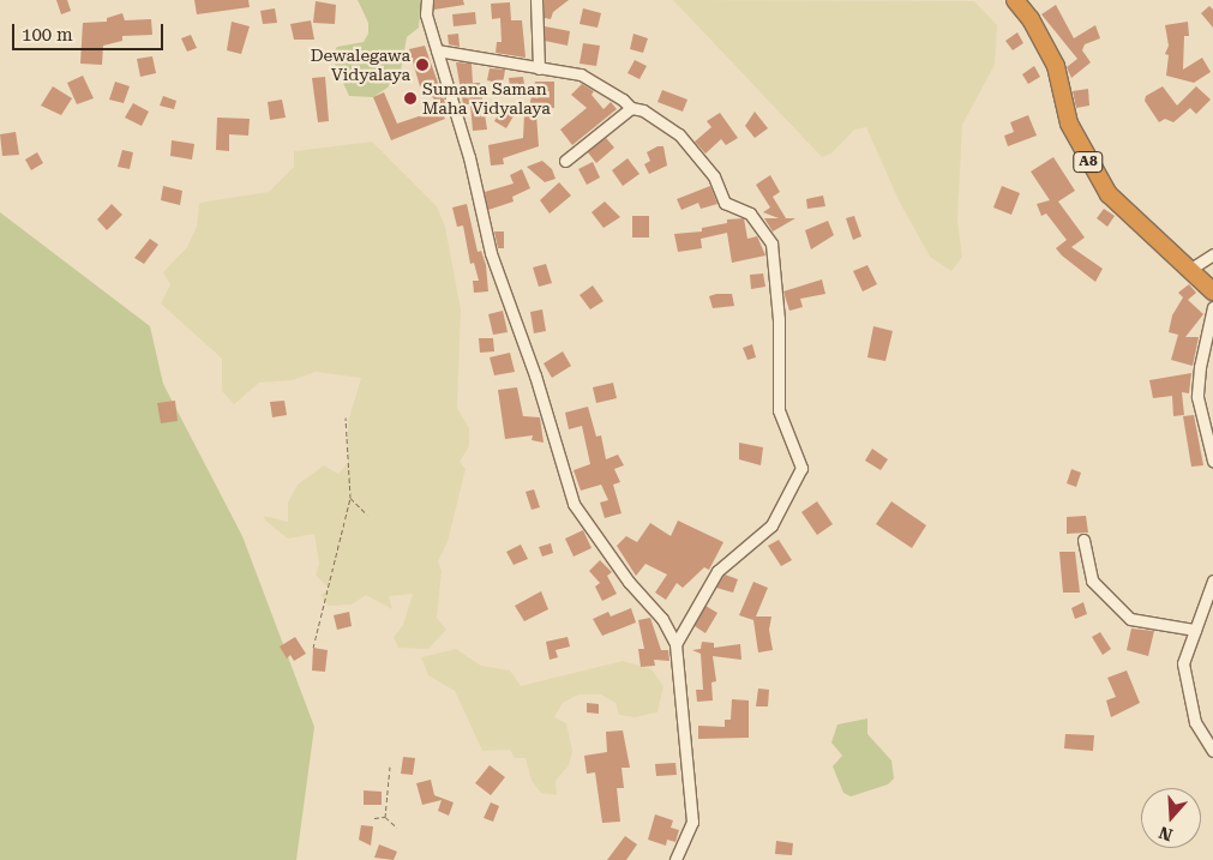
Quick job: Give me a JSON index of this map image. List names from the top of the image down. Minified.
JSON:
{"streets":{"highway":["A8"]},"places":["Dewalegawa Vidyalaya","Sumana Saman Maha Vidyalaya"],"scale_bar":"100 m","north":"bottom"}
